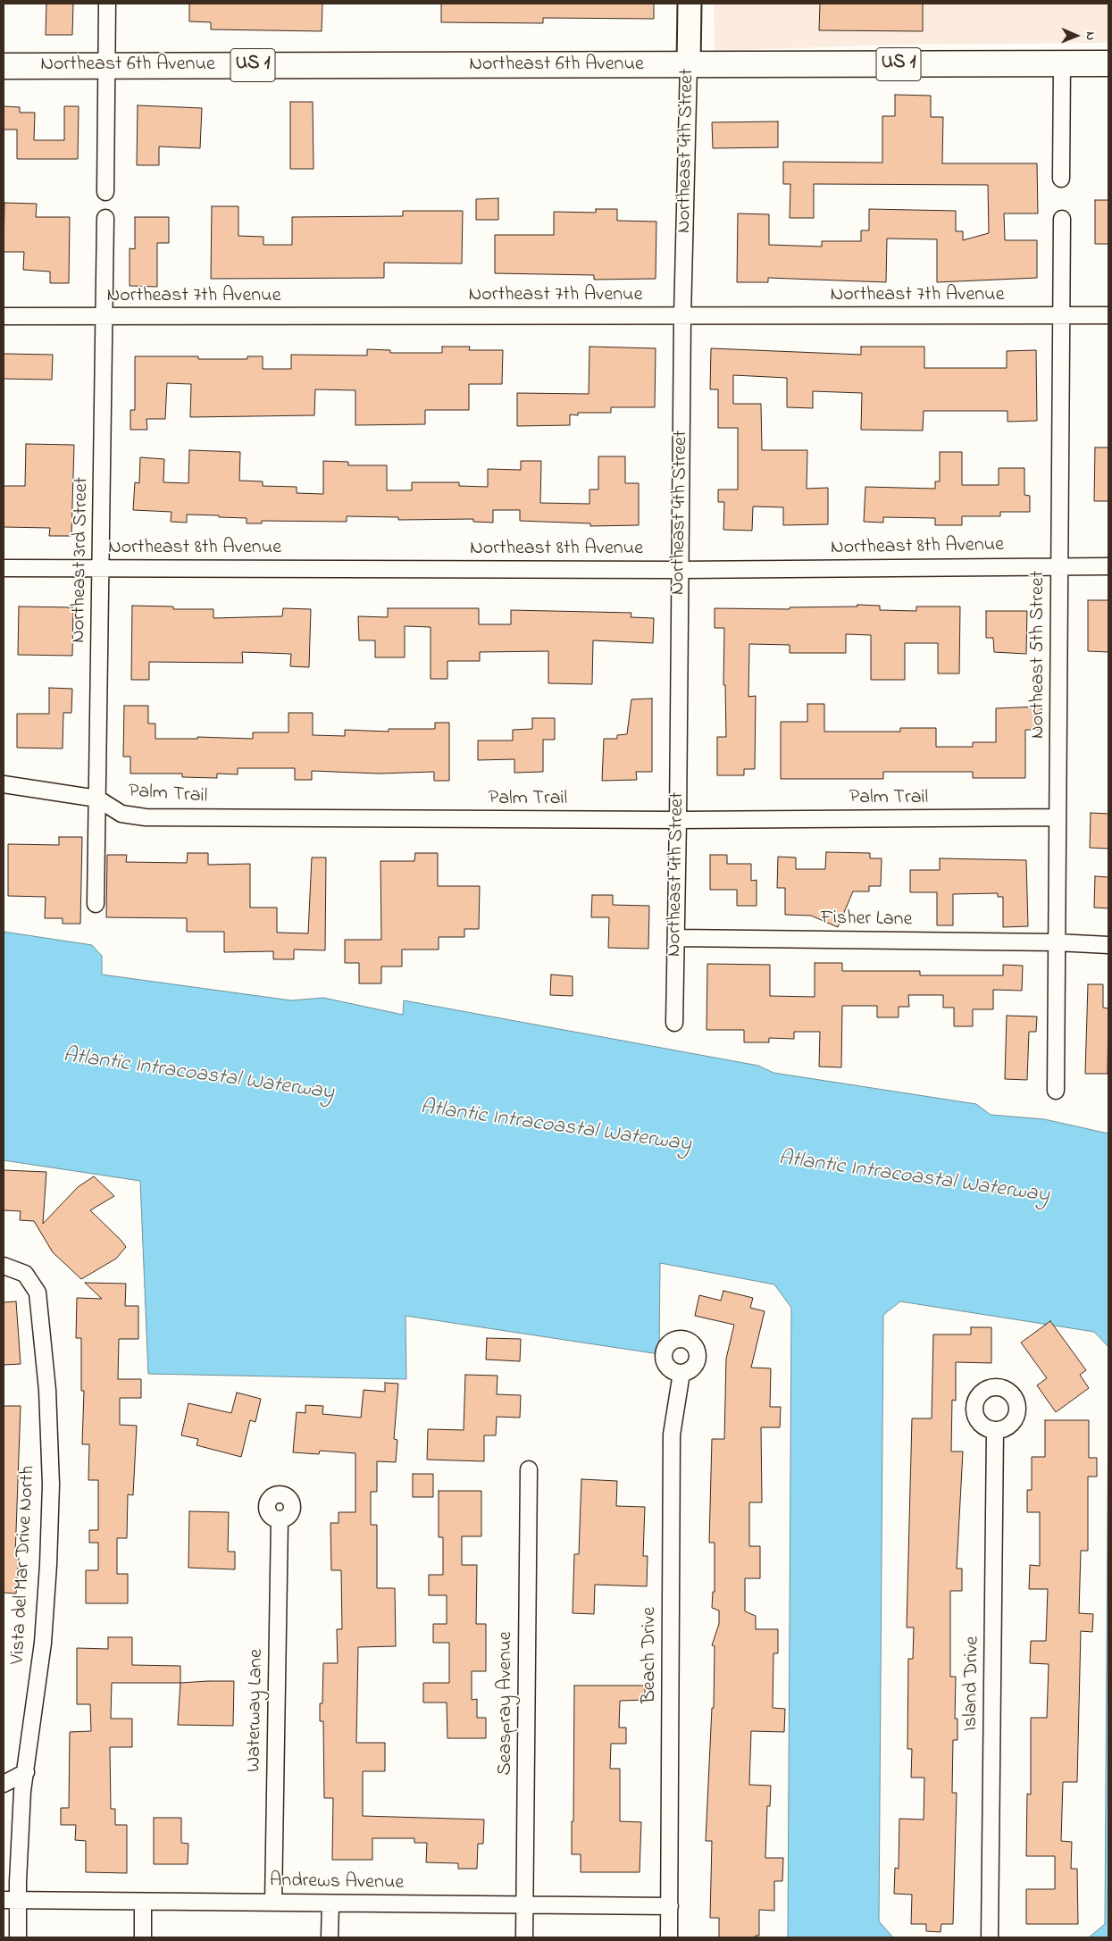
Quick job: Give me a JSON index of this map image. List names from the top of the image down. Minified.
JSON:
{"streets":{"main road":["US 1","Northeast 6th Avenue"],"street":["Northeast 4th Street","Northeast 7th Avenue","Northeast 8th Avenue","Northeast 3rd Street","Northeast 5th Street","Palm Trail","Fisher Lane","Vista del Mar Drive North","Beach Drive","Island Drive","Seaspray Avenue","Waterway Lane","Andrews Avenue"]},"crossings":[["Northeast 6th Avenue","Northeast 4th Street"],["Northeast 4th Street","Northeast 7th Avenue"],["Northeast 4th Street","Northeast 8th Avenue"],["Northeast 4th Street","Palm Trail"],["Northeast 4th Street","Fisher Lane"],["Northeast 7th Avenue","Northeast 3rd Street"],["Northeast 7th Avenue","Northeast 5th Street"],["Northeast 8th Avenue","Northeast 3rd Street"],["Northeast 8th Avenue","Northeast 5th Street"],["Northeast 3rd Street","Palm Trail"],["Northeast 5th Street","Palm Trail"],["Northeast 5th Street","Fisher Lane"],["Vista del Mar Drive North","Andrews Avenue"],["Beach Drive","Andrews Avenue"],["Seaspray Avenue","Andrews Avenue"],["Waterway Lane","Andrews Avenue"]],"water":["Atlantic Intracoastal Waterway"],"north":"right"}
